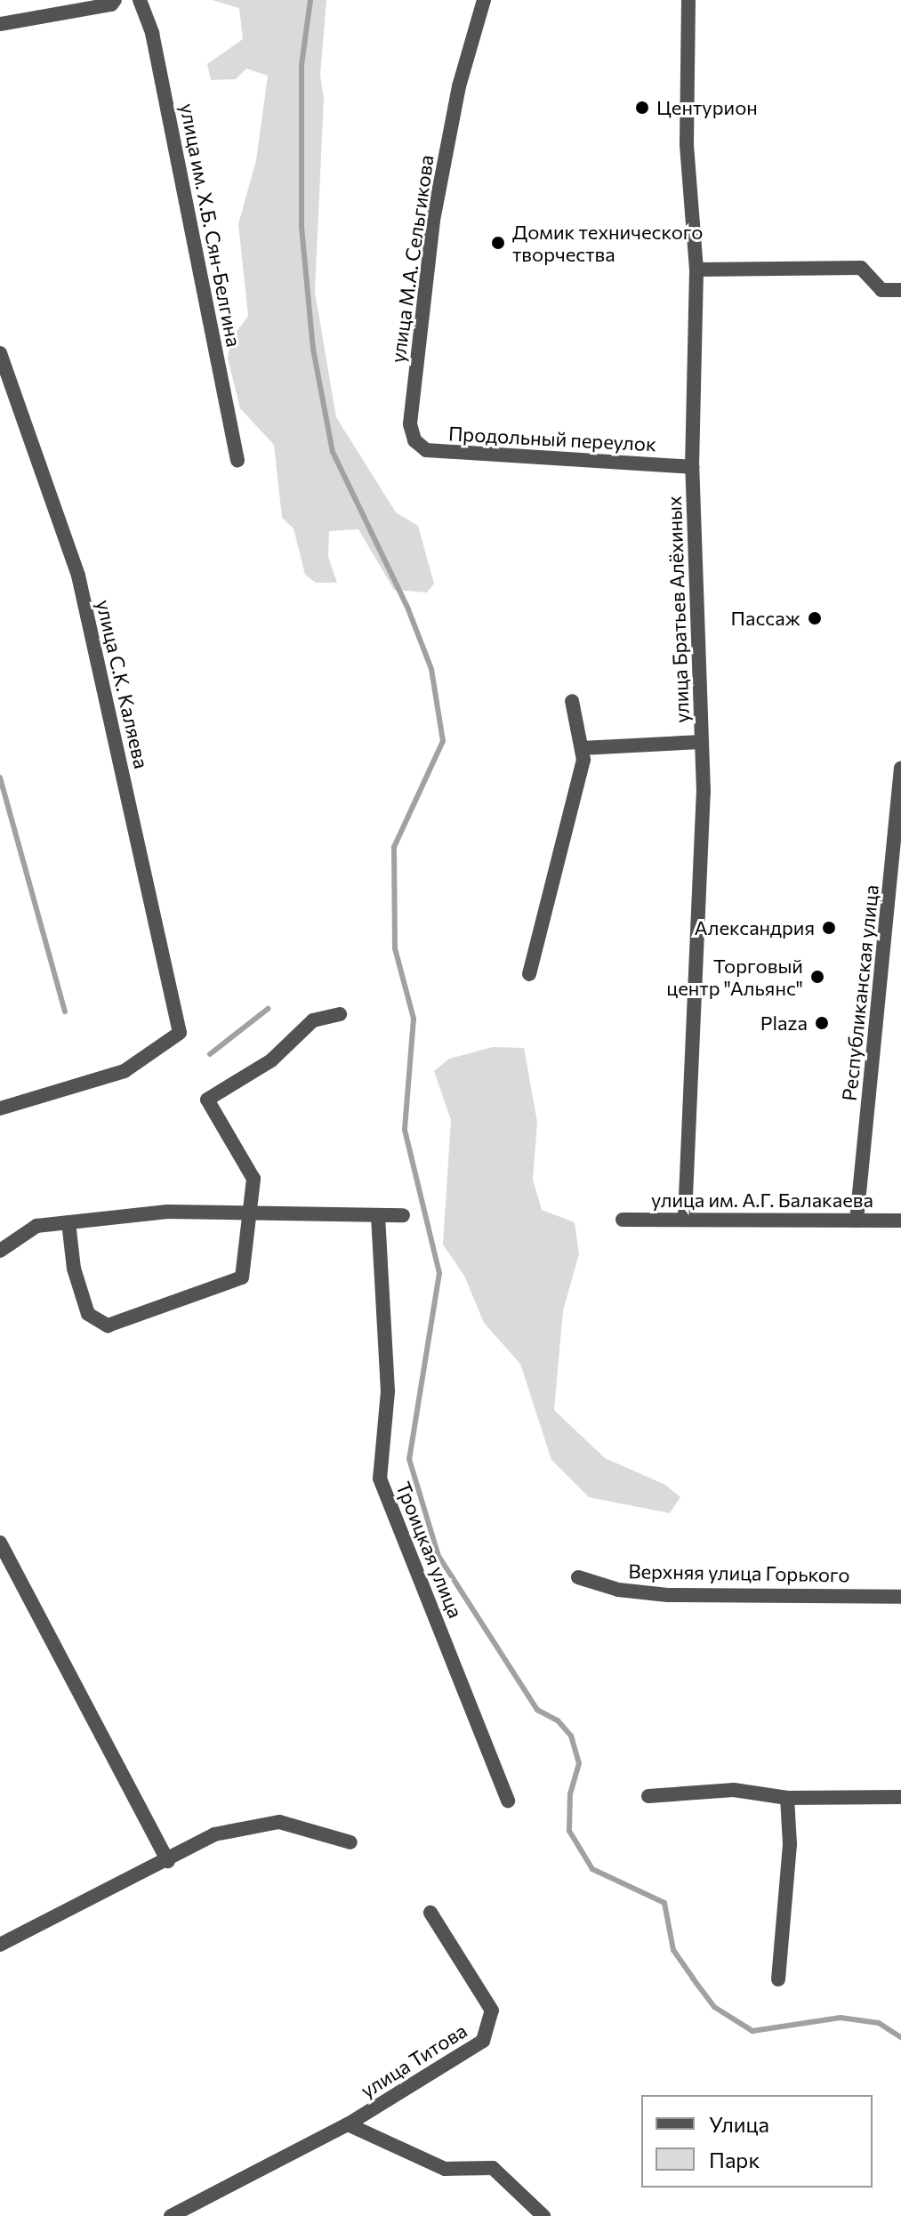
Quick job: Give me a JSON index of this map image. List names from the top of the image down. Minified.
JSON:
{"streets":{"street":["улица им. Х.Б. Сян-Белгина","улица М.А. Сельгикова","Продольный переулок","улица Братьев Алёхиных","улица С.К. Каляева","Республиканская улица","улица им. А.Г. Балакаева","Троицкая улица","Верхняя улица Горького","улица Титова"]},"crossings":[["улица М.А. Сельгикова","Продольный переулок"],["Продольный переулок","улица Братьев Алёхиных"],["улица Братьев Алёхиных","улица им. А.Г. Балакаева"],["Республиканская улица","улица им. А.Г. Балакаева"]],"places":["Центурион","Домик технического творчества","Пассаж","Александрия","Торговый центр \"Альянс\"","Plaza"],"legend":["Улица","Парк"]}
